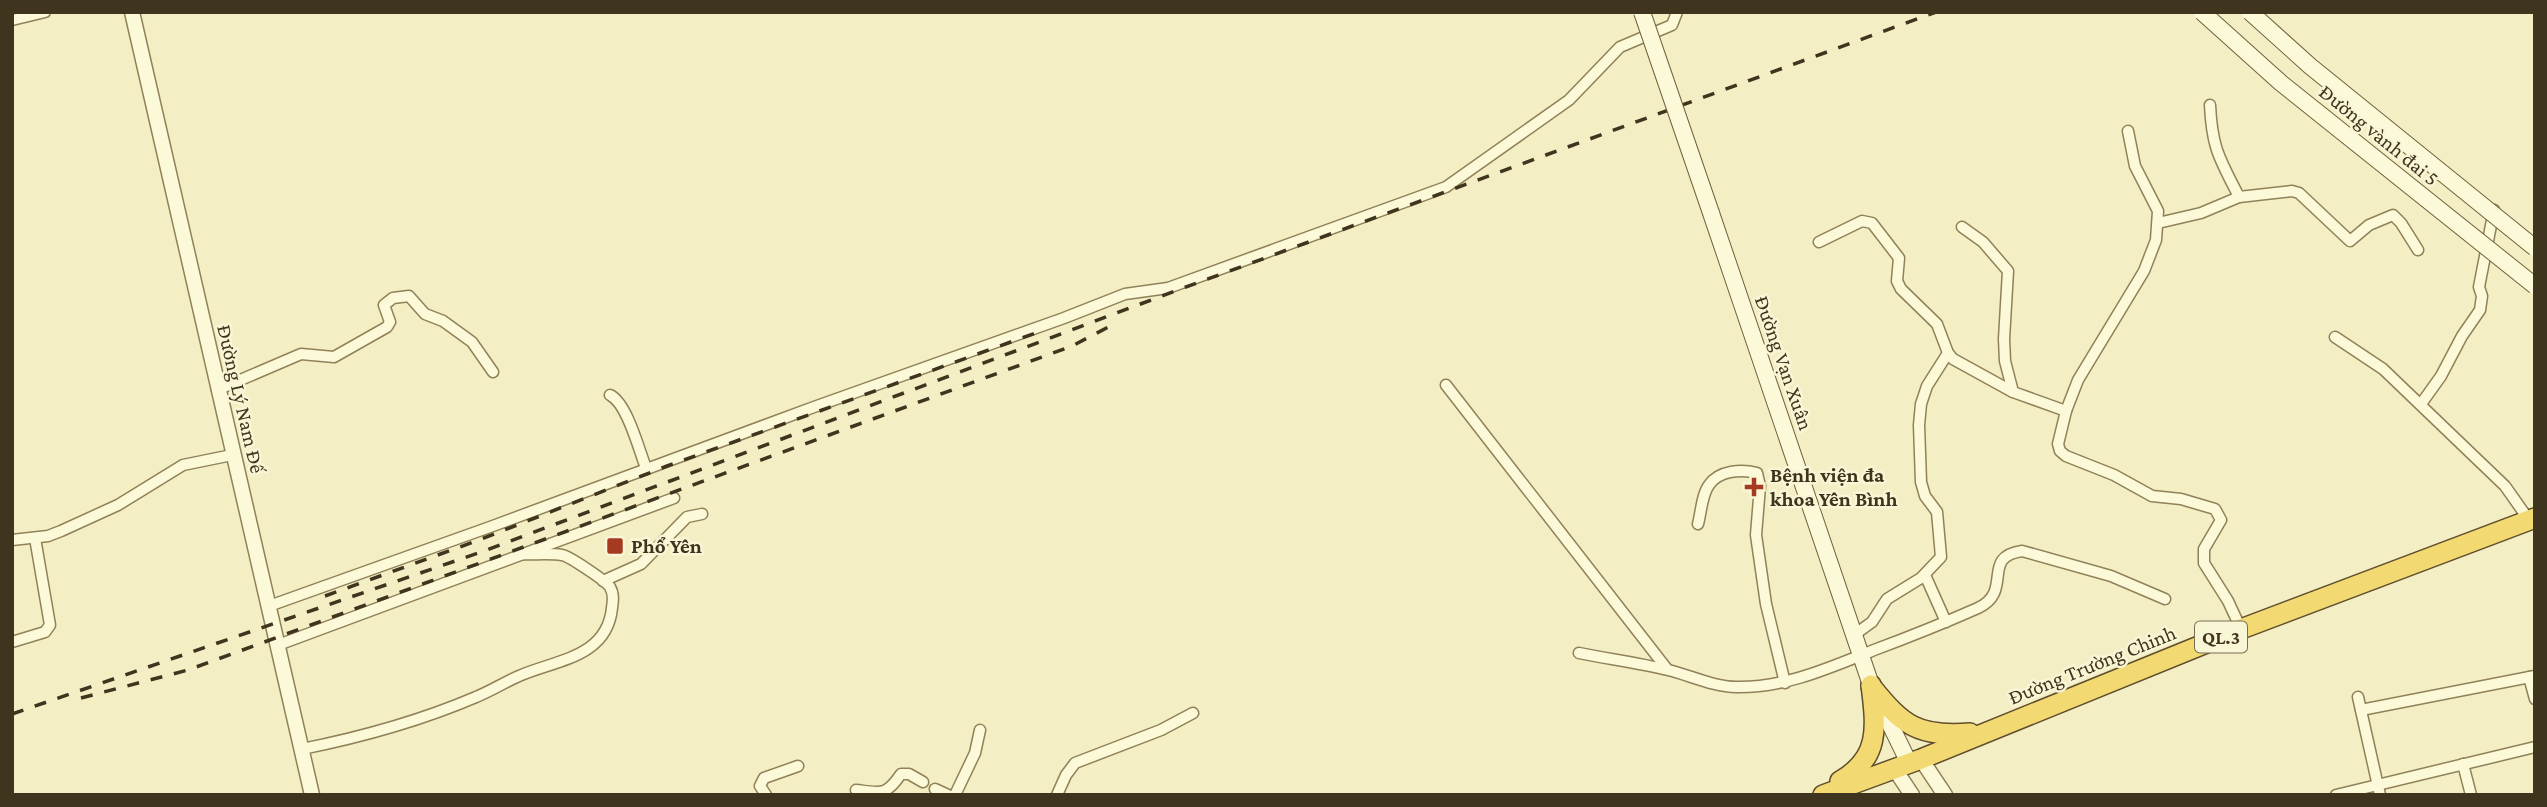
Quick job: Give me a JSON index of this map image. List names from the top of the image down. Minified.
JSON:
{"streets":{"highway":["QL.3","Đường Trường Chinh"],"main road":["Đường vành đai 5","Đường Vạn Xuân"],"street":["Đường Lý Nam Đế"]},"crossings":[["Đường Vạn Xuân","Đường Trường Chinh"]],"places":{"health":["Bệnh viện đa khoa Yên Bình"],"transit":["Phổ Yên"]}}
